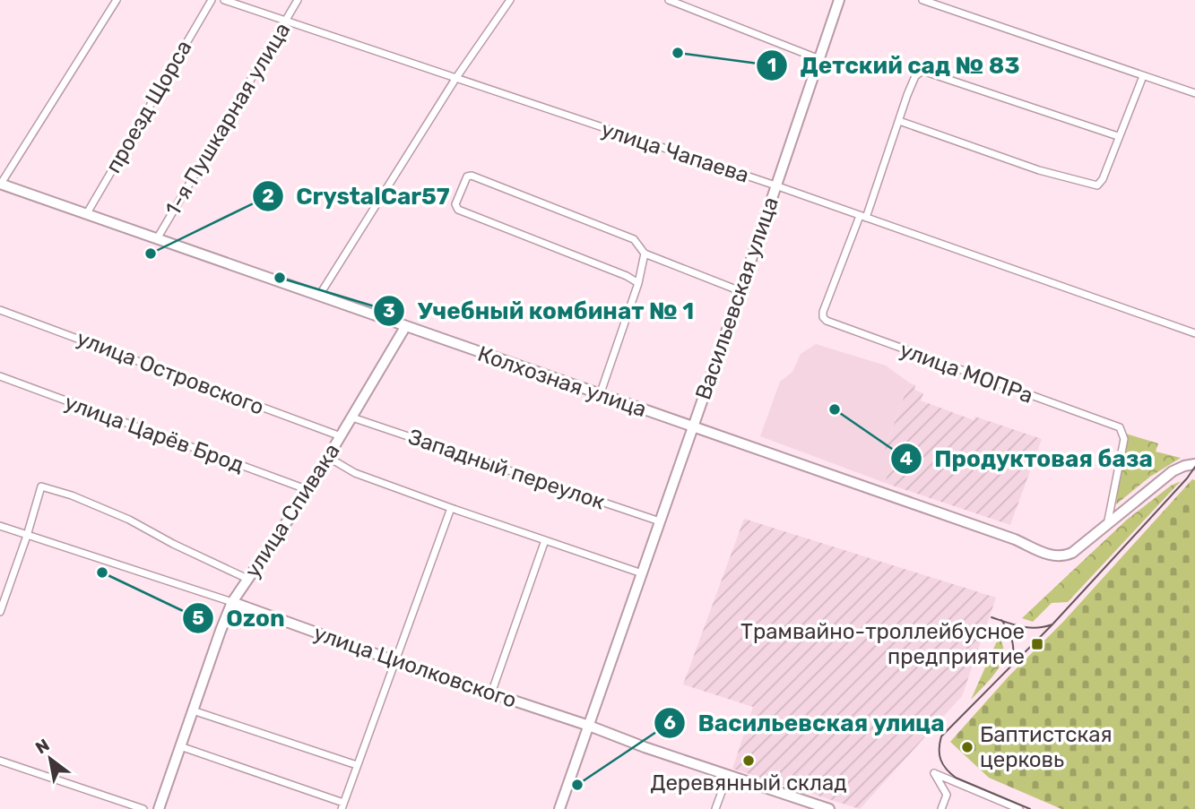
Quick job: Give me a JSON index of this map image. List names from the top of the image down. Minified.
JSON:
{"streets":{"street":["проезд Щорса","1-я Пушкарная улица","улица Чапаева","Васильевская улица","улица Островского","улица МОПРа","Колхозная улица","улица Царёв Брод","Западный переулок","улица Спивака","улица Циолковского"]},"crossings":[["проезд Щорса","Колхозная улица"],["1-я Пушкарная улица","улица Чапаева"],["1-я Пушкарная улица","Колхозная улица"],["улица Чапаева","Васильевская улица"],["улица Чапаева","улица МОПРа"],["Васильевская улица","Колхозная улица"],["Васильевская улица","Западный переулок"],["Васильевская улица","улица Циолковского"],["улица Островского","улица Спивака"],["улица МОПРа","Колхозная улица"],["Колхозная улица","улица Спивака"],["улица Царёв Брод","улица Спивака"],["Западный переулок","улица Спивака"],["улица Спивака","улица Циолковского"]],"places":{"other":["Детский сад № 83","CrystalCar57","Учебный комбинат № 1","Продуктовая база","Ozon","Баптистская церковь","Деревянный склад","Васильевская улица"],"transit":["Трамвайно-троллейбусное предприятие"]},"north":"top left"}
